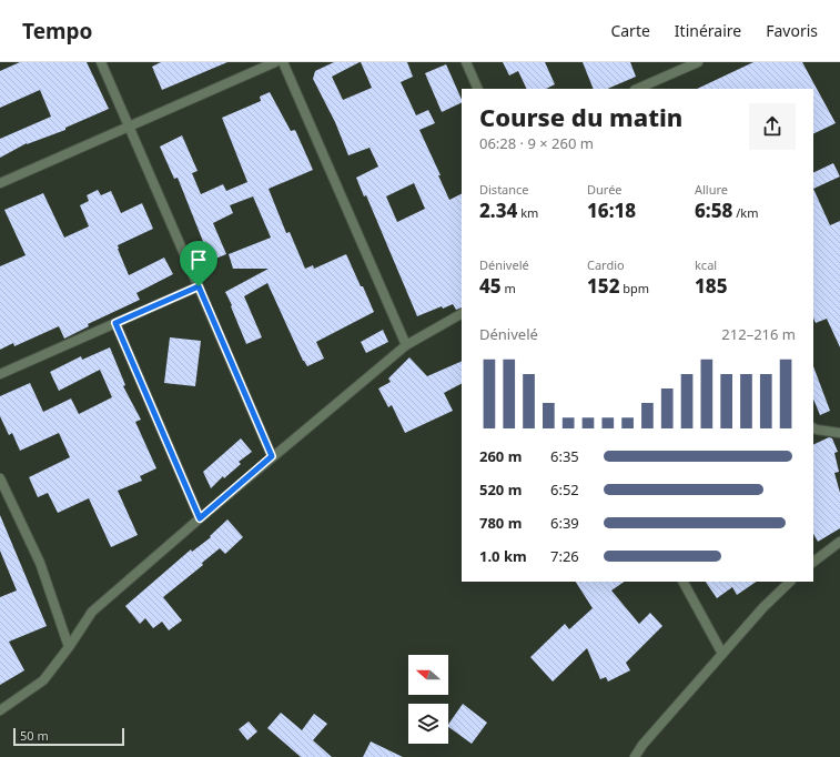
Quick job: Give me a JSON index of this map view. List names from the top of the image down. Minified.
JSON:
{"scale_bar":"50 m","north":"left","page":{"header":"Tempo","nav":["Carte","Itinéraire","Favoris"],"heading":["Course du matin","06:28 · 9 × 260 m"],"stats":[["Distance","2.34 km"],["Durée","16:18"],["Allure","6:58 /km"],["Dénivelé","45 m"],["Cardio","152 bpm"],["kcal","185"]],"chart":["Dénivelé","212–216 m"],"list":[{"name":"260 m","note":"6:35"},{"name":"520 m","note":"6:52"},{"name":"780 m","note":"6:39"},{"name":"1.0 km","note":"7:26"}],"scale":"50 m"}}
